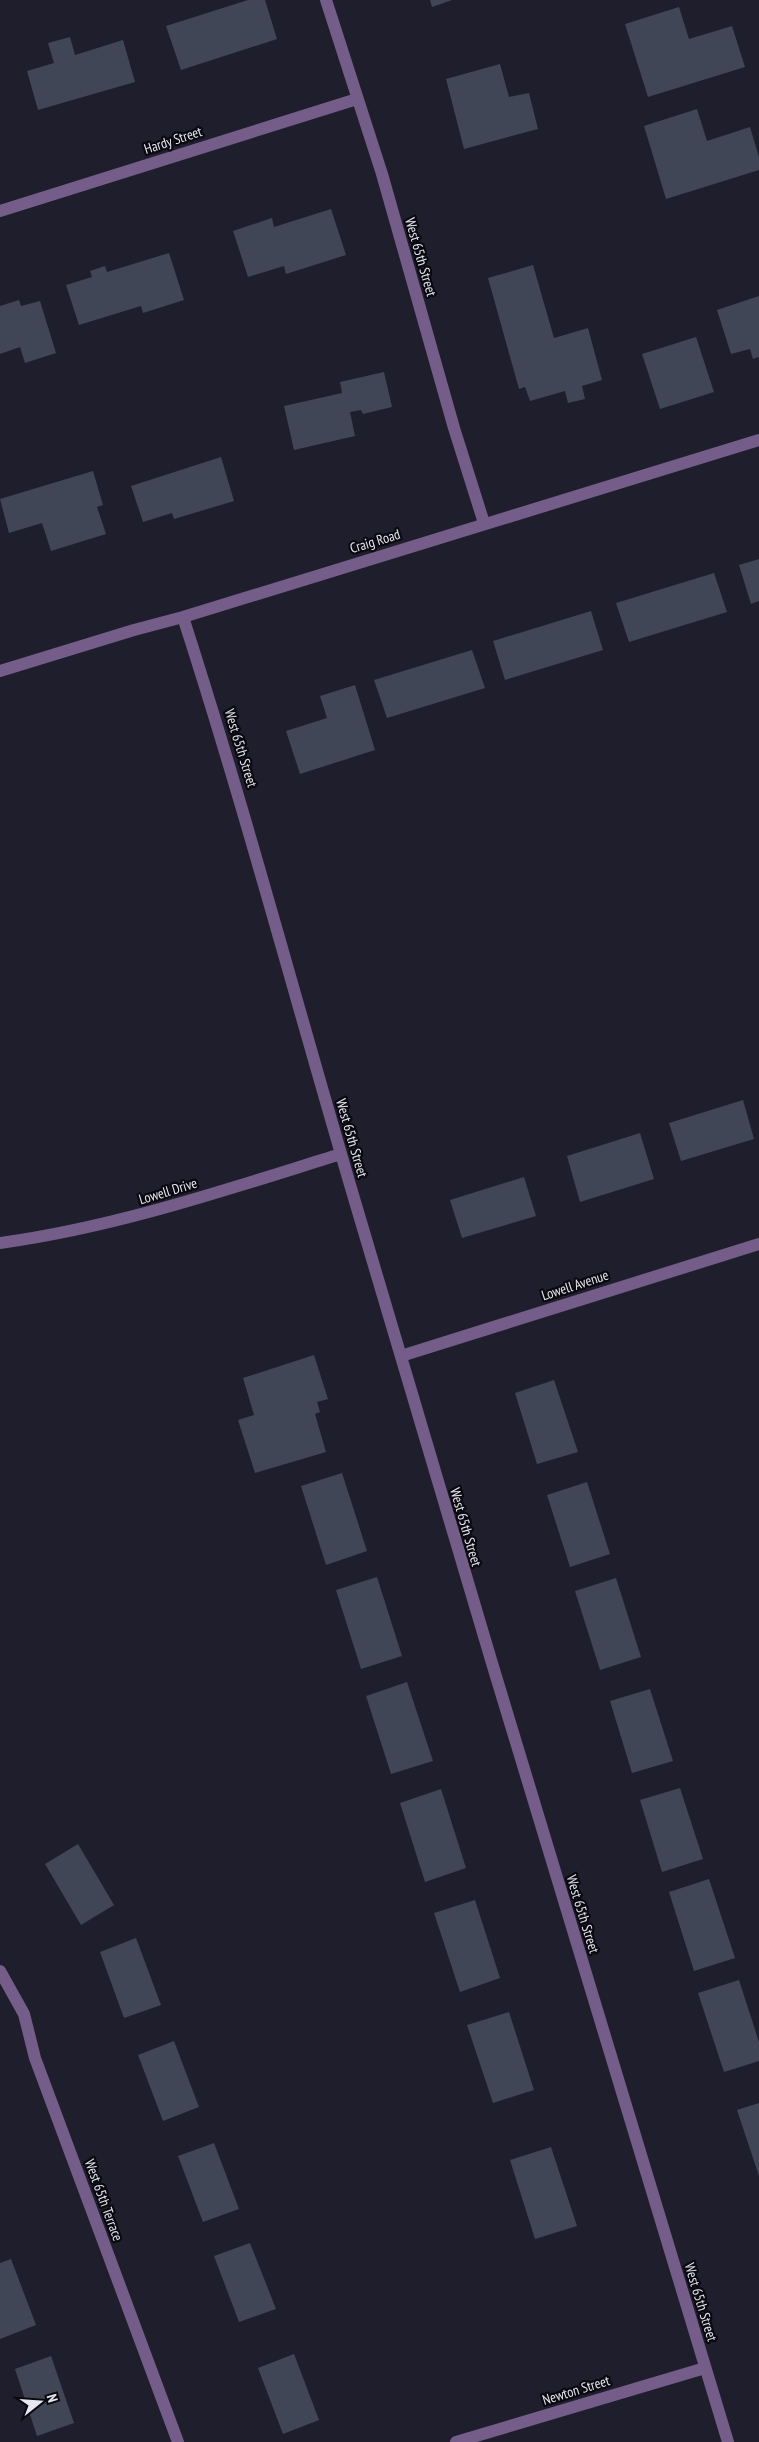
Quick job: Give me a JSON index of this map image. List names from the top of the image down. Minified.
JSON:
{"streets":{"street":["Hardy Street","West 65th Street","Craig Road","Lowell Drive","Lowell Avenue","West 65th Terrace","Newton Street"]},"crossings":[["Hardy Street","West 65th Street"],["West 65th Street","Craig Road"],["West 65th Street","Lowell Drive"],["West 65th Street","Lowell Avenue"],["West 65th Street","Newton Street"]],"north":"right"}
